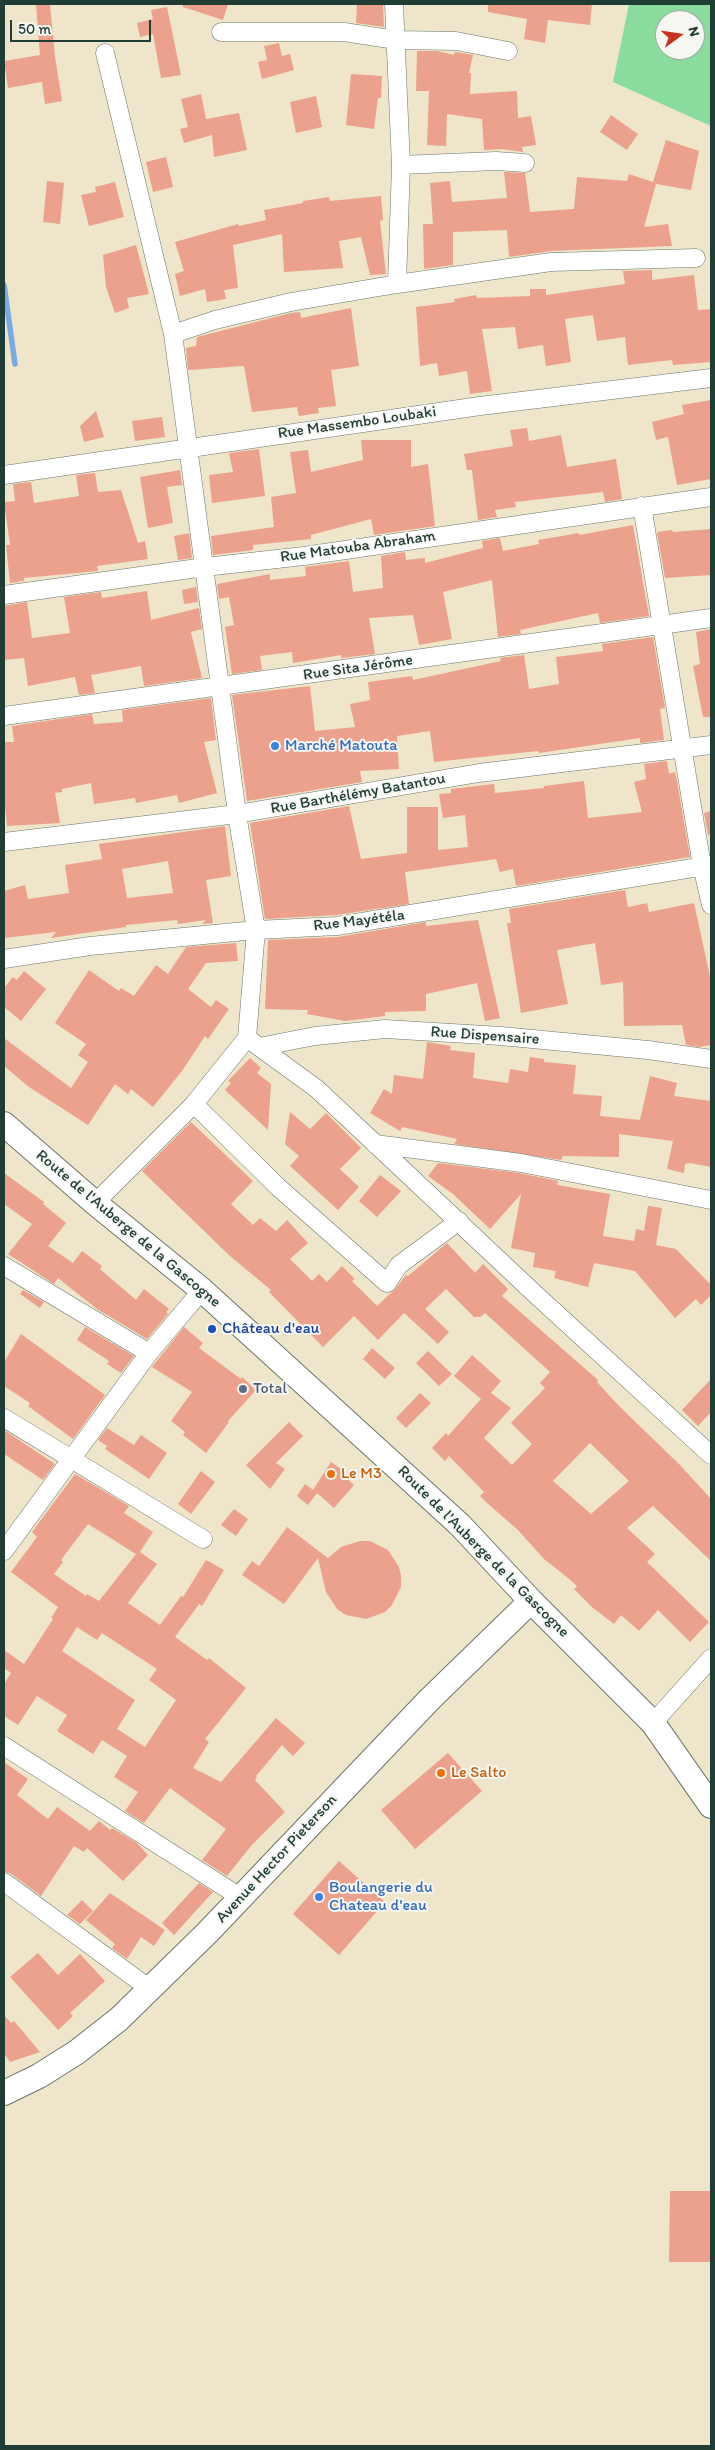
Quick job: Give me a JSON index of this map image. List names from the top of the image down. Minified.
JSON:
{"streets":{"street":["Rue Massembo Loubaki","Rue Matouba Abraham","Rue Sita Jérôme","Rue Barthélémy Batantou","Rue Mayétéla","Rue Dispensaire","Route de l'Auberge de la Gascogne","Avenue Hector Pieterson"]},"crossings":[["Route de l'Auberge de la Gascogne","Avenue Hector Pieterson"]],"places":["Marché Matouta","Château d'eau","Total","Le M3","Le Salto","Boulangerie du Chateau d'eau"],"scale_bar":"50 m","north":"right"}
